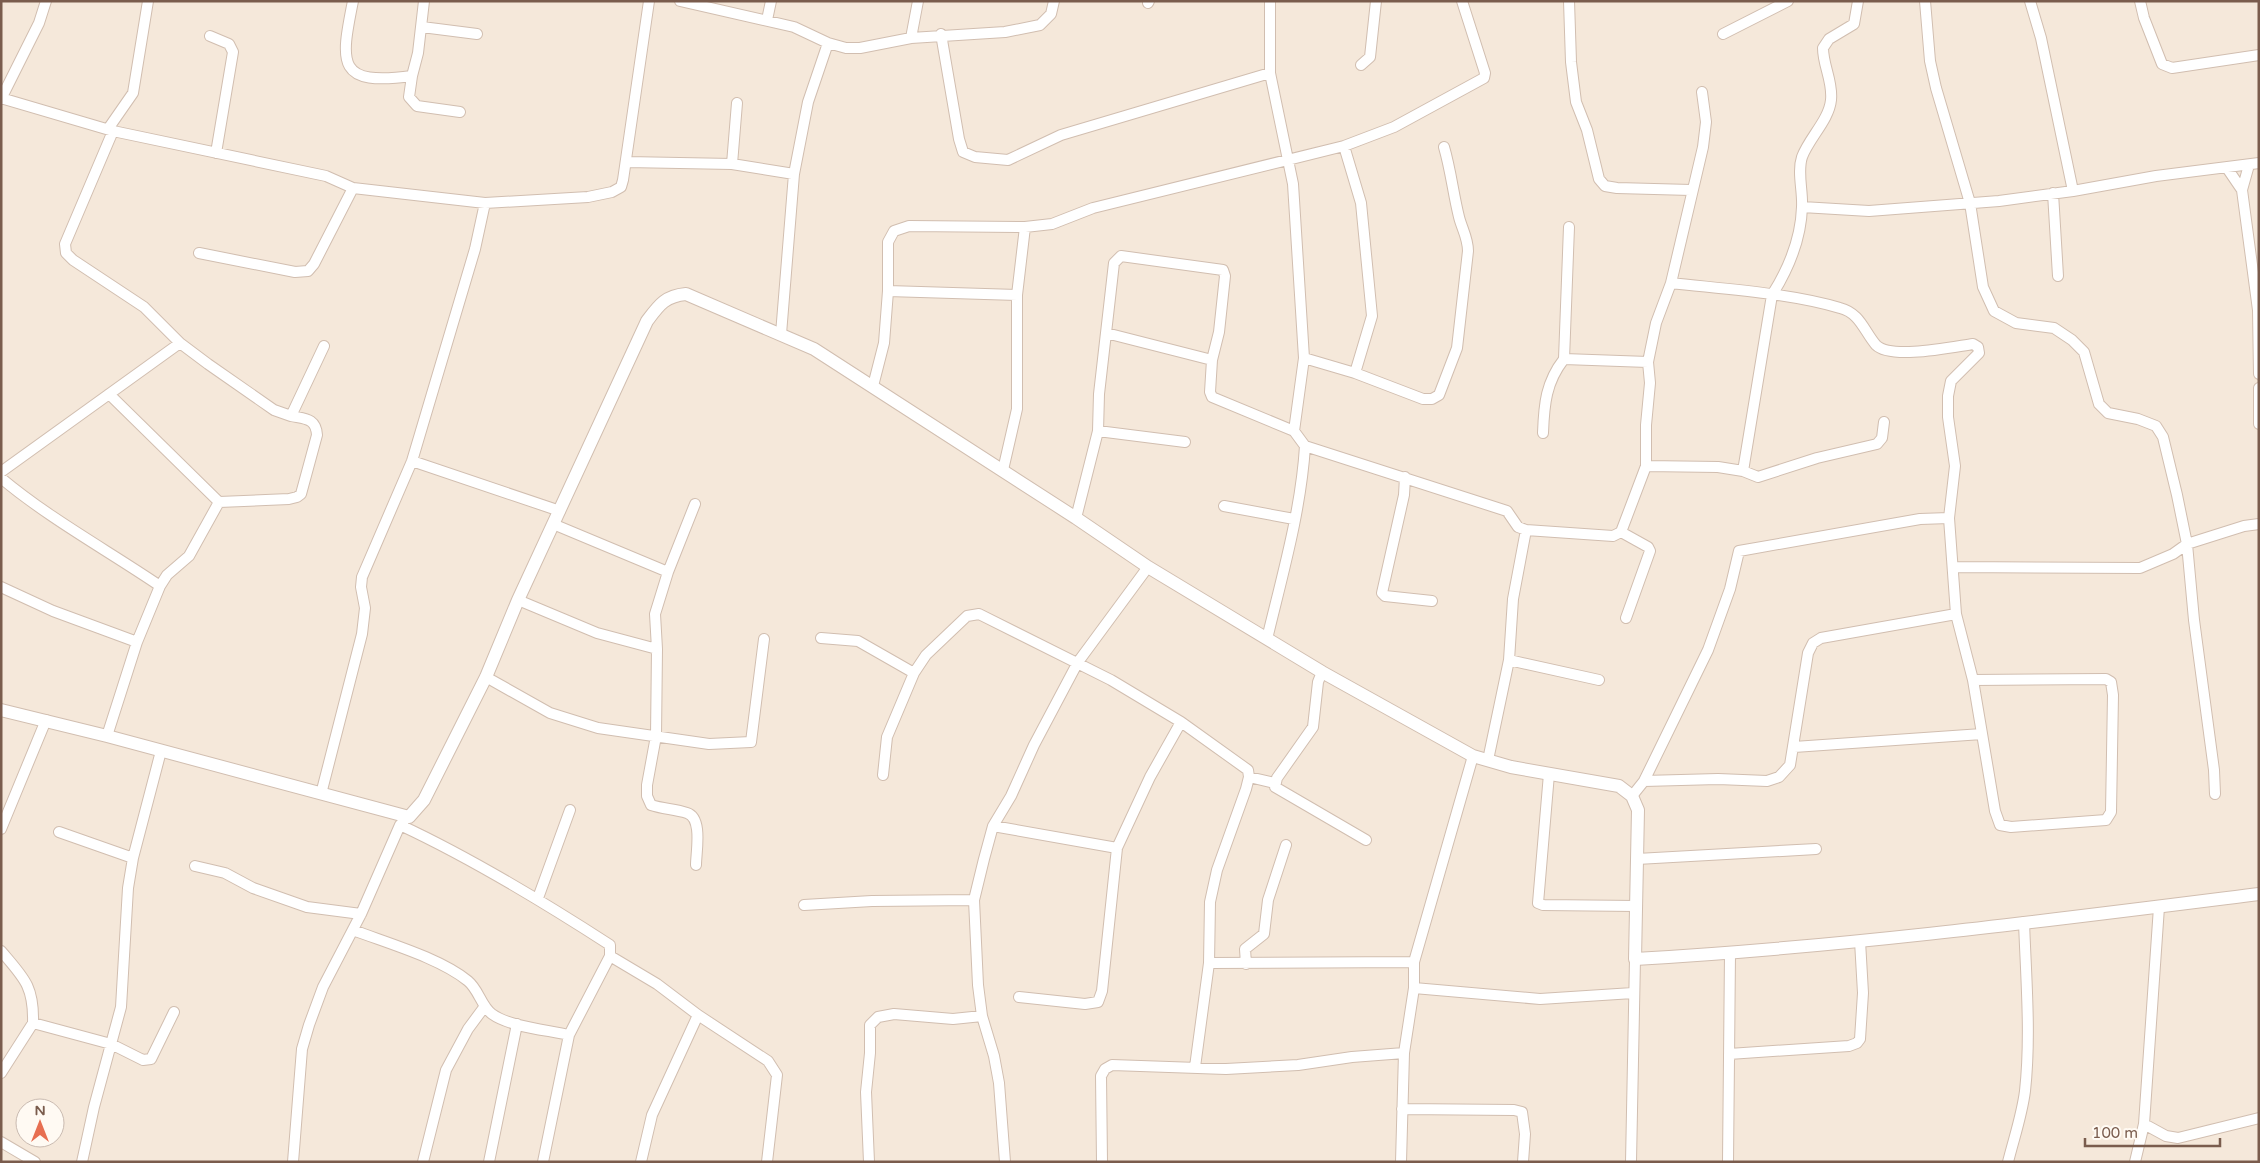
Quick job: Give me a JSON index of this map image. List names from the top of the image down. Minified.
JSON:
{"scale_bar":"100 m","north":"top"}
